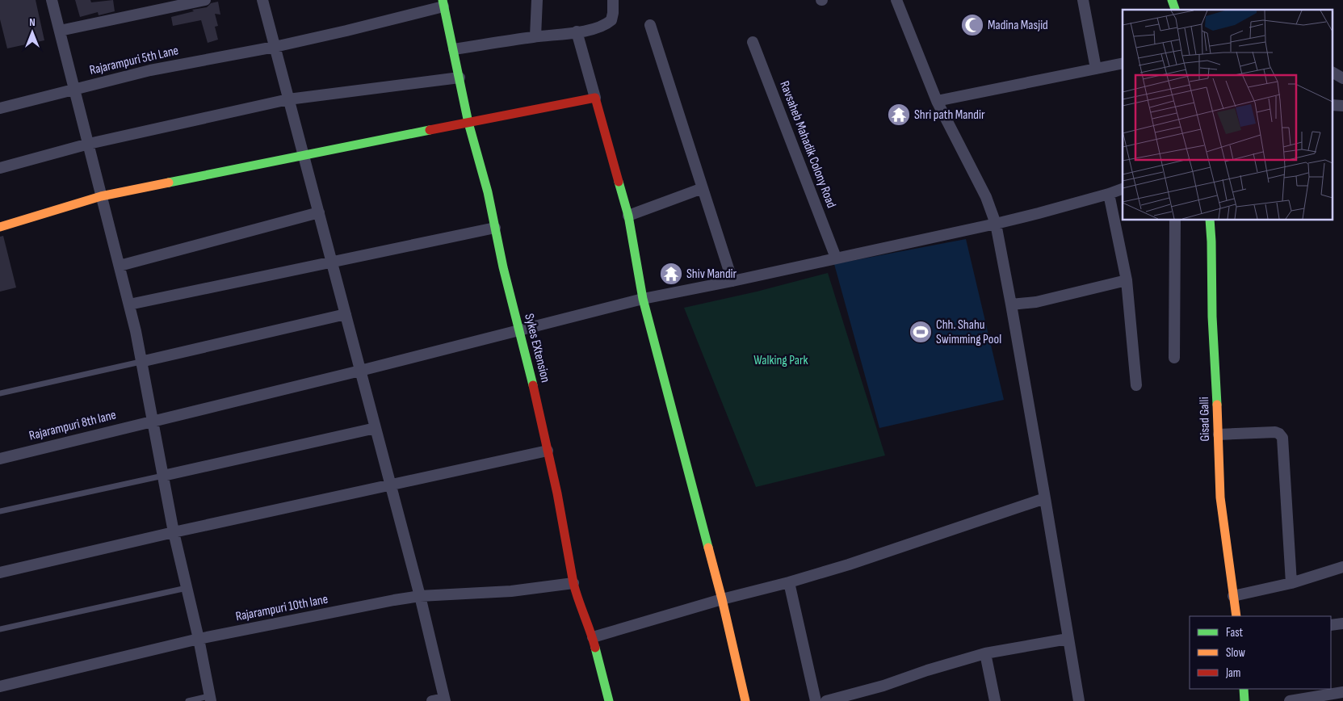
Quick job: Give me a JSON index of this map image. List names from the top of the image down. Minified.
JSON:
{"streets":{"street":["Rajarampuri 5th Lane","Ravsaheb Mahadik Colony Road","Sykes EXtension","Gisad Galli","Rajarampuri 8th lane","Rajarampuri 10th lane"]},"crossings":[["Rajarampuri 5th Lane","Sykes EXtension"],["Ravsaheb Mahadik Colony Road","Rajarampuri 8th lane"],["Sykes EXtension","Rajarampuri 8th lane"],["Sykes EXtension","Rajarampuri 10th lane"]],"parks":["Walking Park"],"places":{"mosque":["Madina Masjid"],"temple":["Shri path Mandir","Shiv Mandir"],"sports":["Chh. Shahu Swimming Pool"]},"legend":["Fast","Slow","Jam"],"north":"top"}
